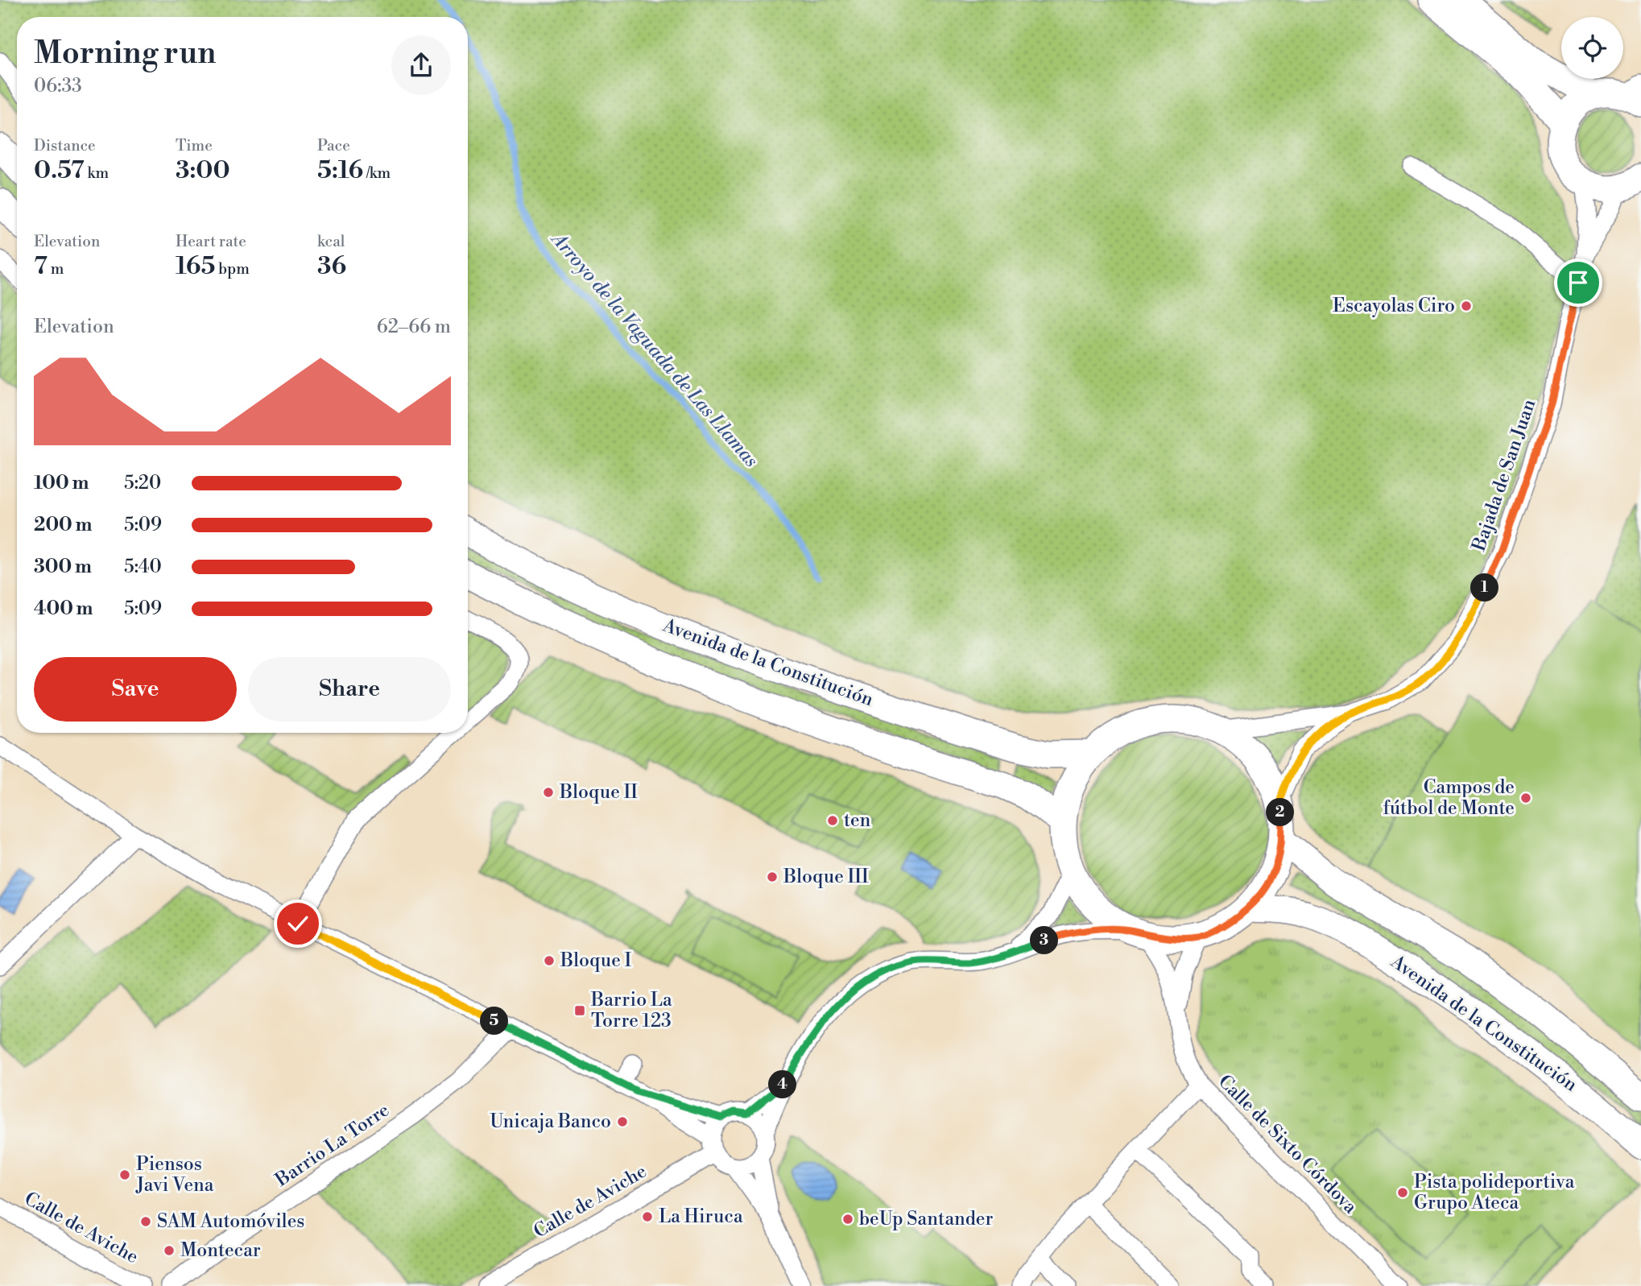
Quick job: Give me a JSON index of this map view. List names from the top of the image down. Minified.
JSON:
{"streets":{"main road":["Avenida de la Constitución"],"street":["Bajada de San Juan","Calle de Sixto Córdova","Barrio La Torre","Calle de Aviche"]},"water":["Arroyo de la Vaguada de Las Llamas"],"places":{"other":["Escayolas Ciro","Bloque II","Campos de fútbol de Monte","ten","Bloque III","Bloque I","Unicaja Banco","Piensos Javi Vena","Pista polideportiva Grupo Ateca","La Hiruca","beUp Santander","SAM Automóviles","Montecar"],"transit":["Barrio La Torre 123"]},"page":{"heading":["Morning run","06:33"],"stats":[["Distance","0.57 km"],["Time","3:00"],["Pace","5:16 /km"],["Elevation","7 m"],["Heart rate","165 bpm"],["kcal","36"]],"chart":["Elevation","62–66 m"],"list":[{"name":"100 m","note":"5:20"},{"name":"200 m","note":"5:09"},{"name":"300 m","note":"5:40"},{"name":"400 m","note":"5:09"}],"pins":["1","2","3","5","4"],"buttons":["Save","Share"]}}
